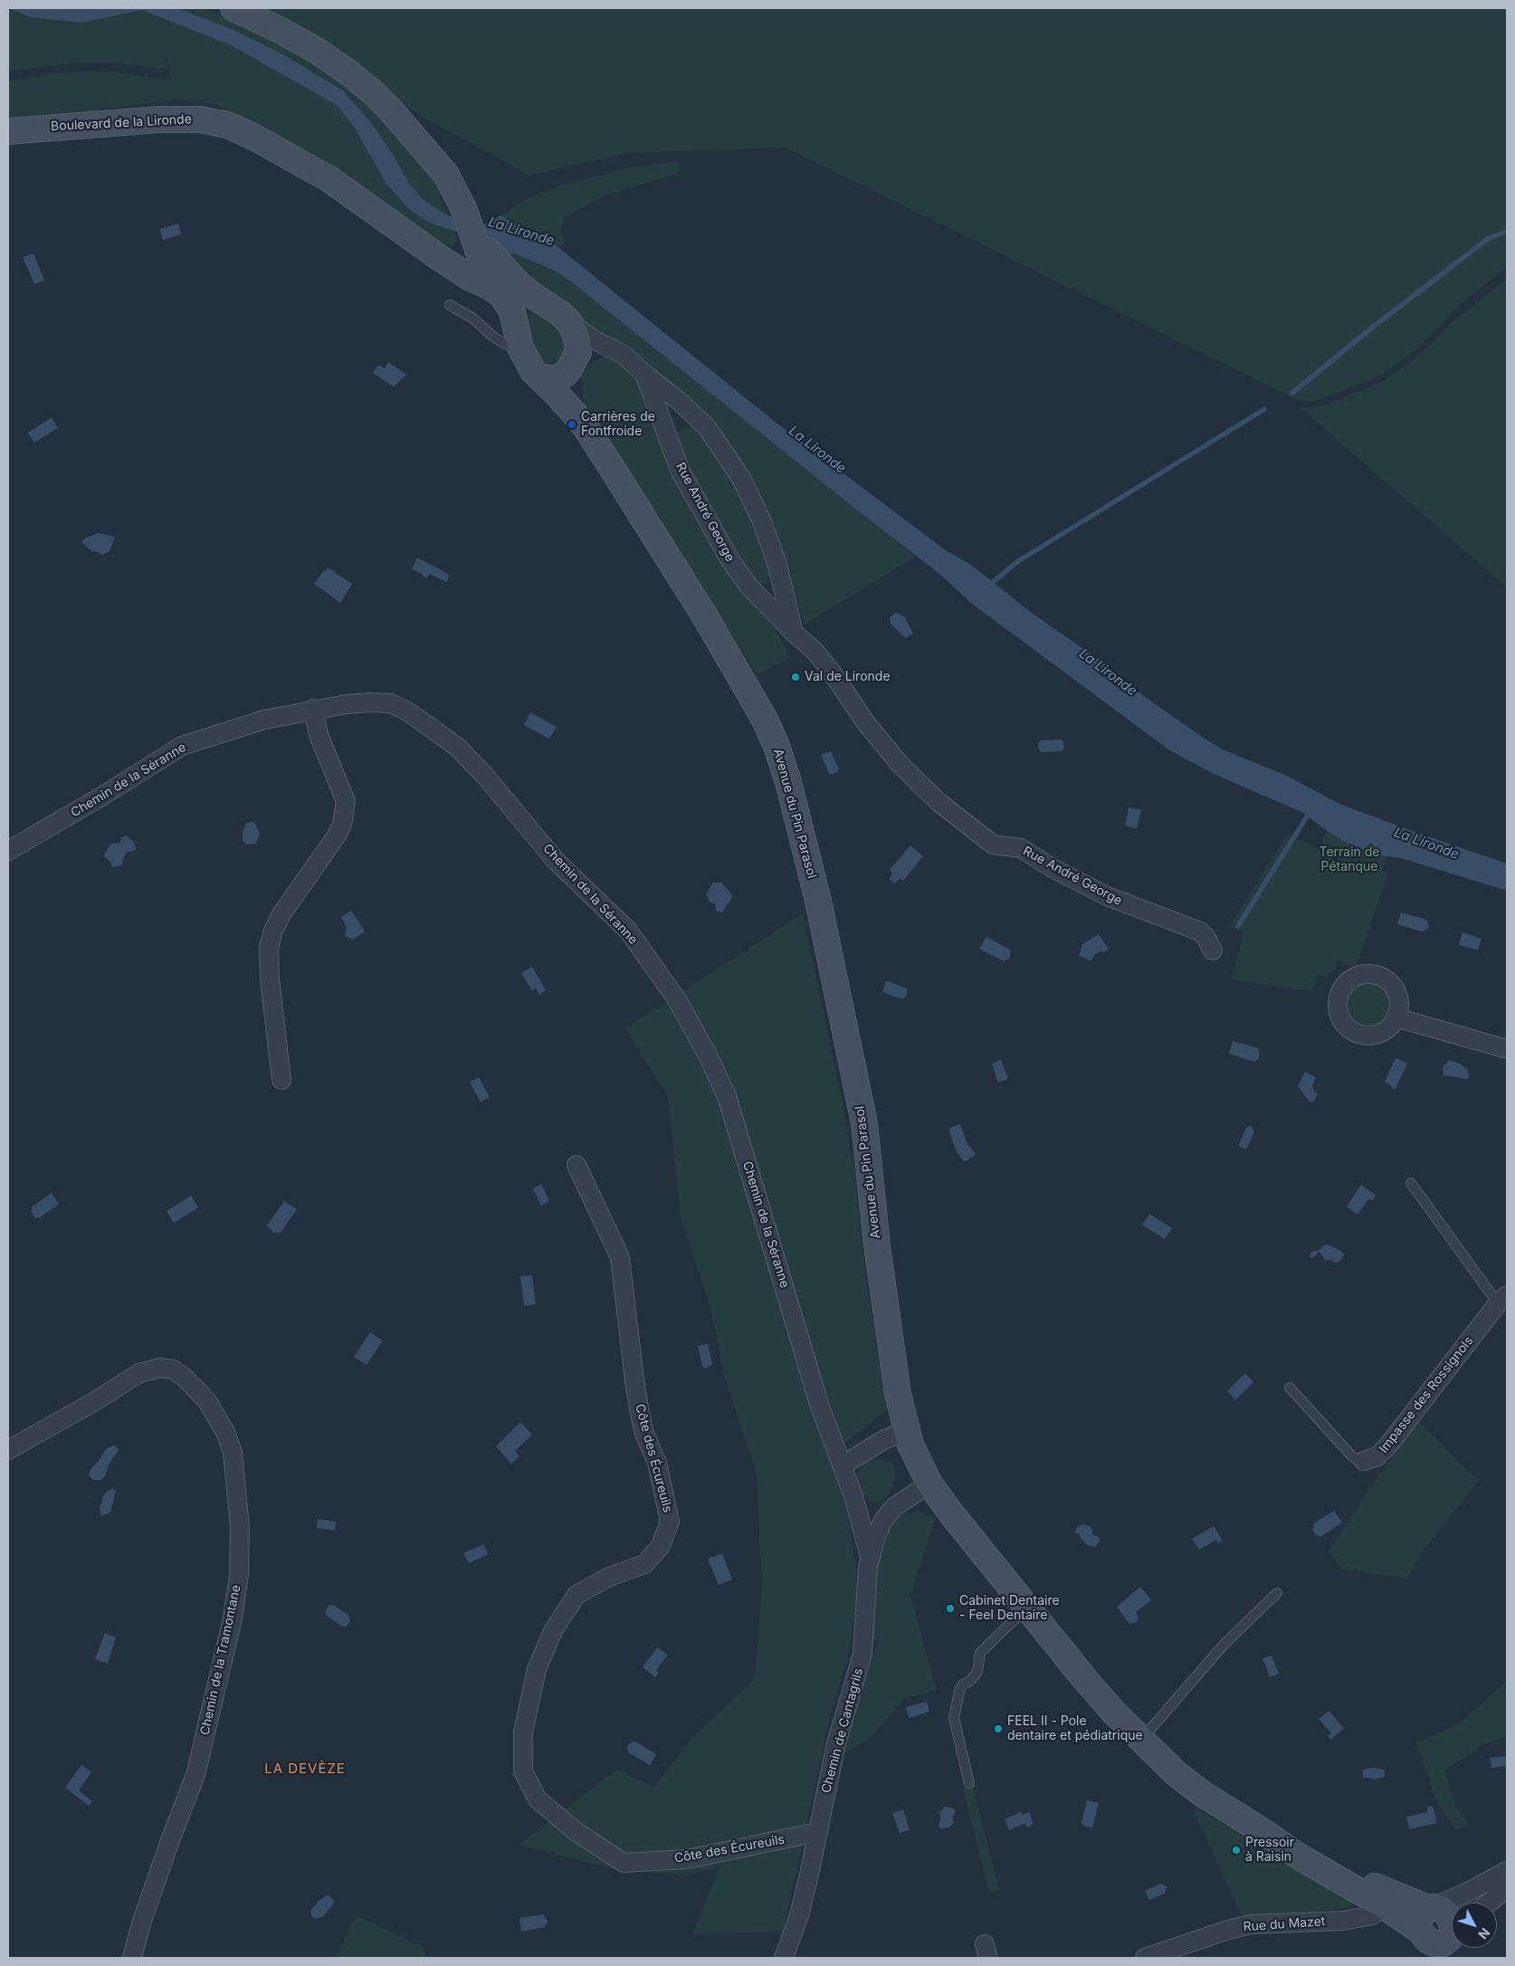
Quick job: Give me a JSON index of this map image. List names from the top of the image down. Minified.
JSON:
{"streets":{"street":["Boulevard de la Lironde","Rue André George","Chemin de la Séranne","Avenue du Pin Parasol","Impasse des Rossignols","Côte des Écureuils","Chemin de la Tramontane","Chemin de Cantagrils","Rue du Mazet"]},"crossings":[["Boulevard de la Lironde","Rue André George"],["Boulevard de la Lironde","Avenue du Pin Parasol"],["Rue André George","Avenue du Pin Parasol"],["Chemin de la Séranne","Chemin de Cantagrils"],["Avenue du Pin Parasol","Rue du Mazet"],["Côte des Écureuils","Chemin de Cantagrils"]],"districts":["LA DEVÈZE"],"water":["La Lironde"],"parks":["Terrain de Pétanque"],"places":["Carrières de Fontfroide","Val de Lironde","Cabinet Dentaire - Feel Dentaire","FEEL II - Pole dentaire et pédiatrique","Pressoir à Raisin"],"north":"bottom right"}
